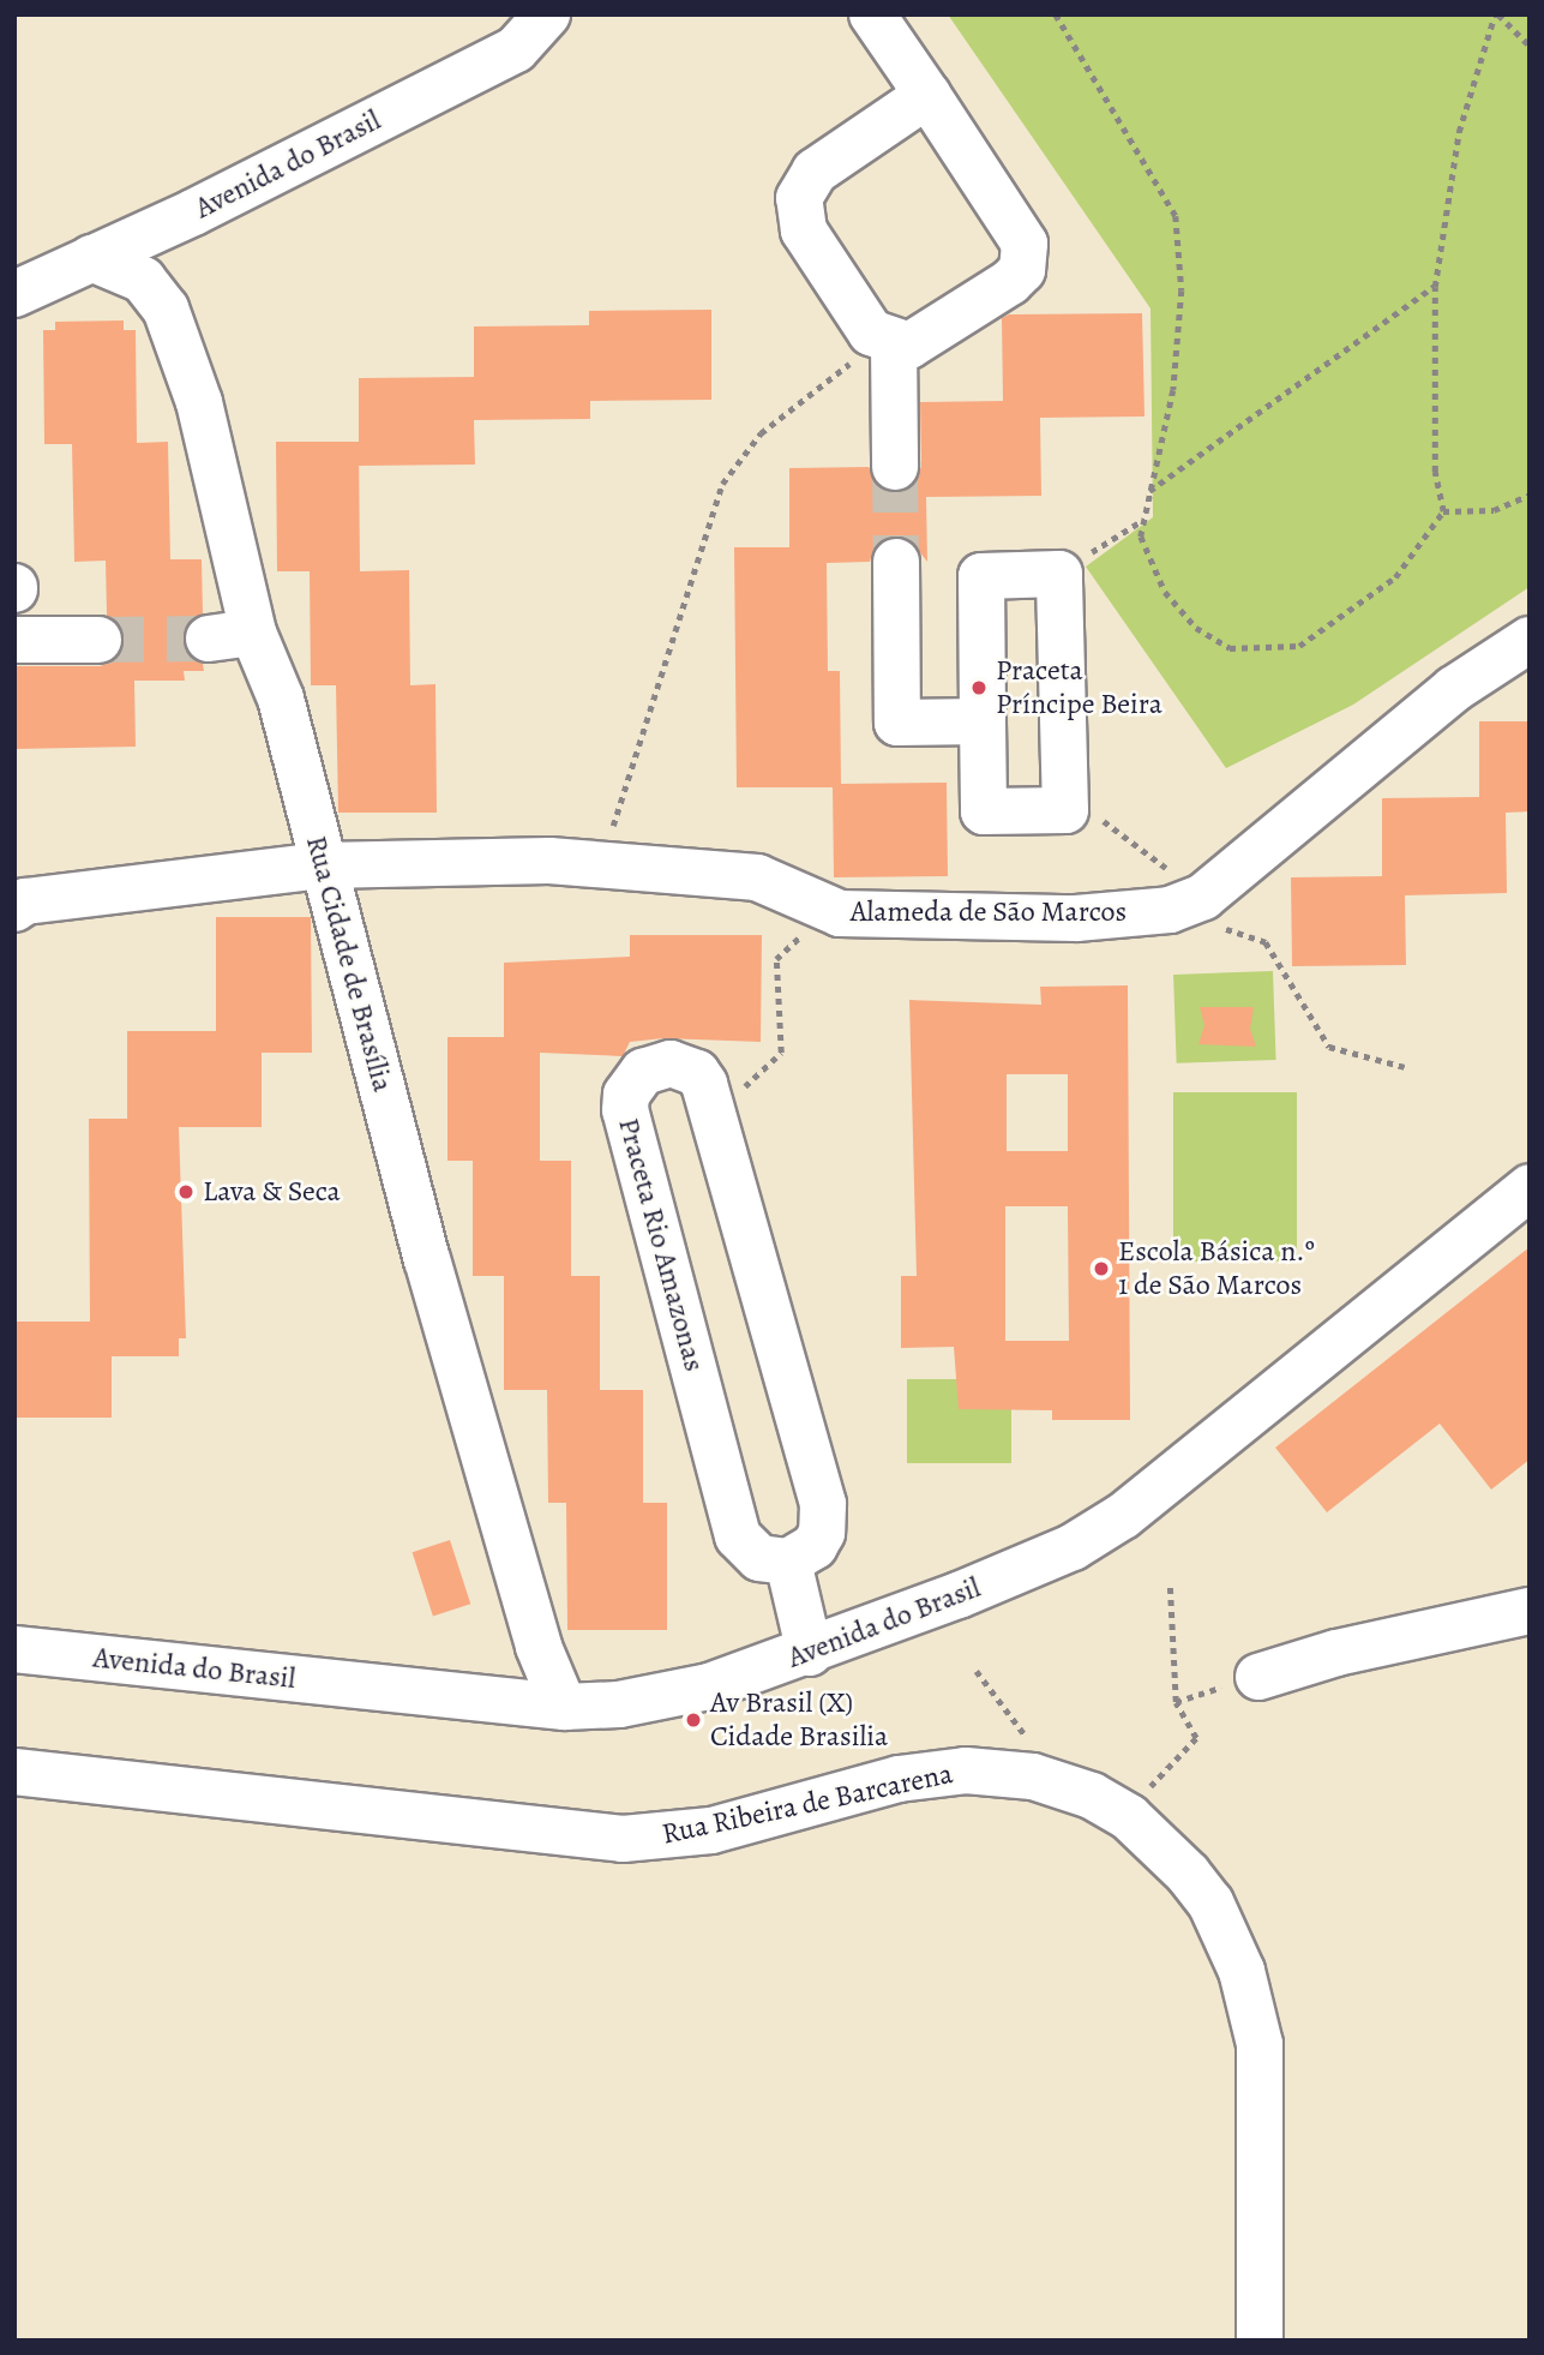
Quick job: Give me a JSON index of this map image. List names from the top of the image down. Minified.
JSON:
{"streets":{"street":["Avenida do Brasil","Alameda de São Marcos","Rua Cidade de Brasília","Praceta Rio Amazonas","Rua Ribeira de Barcarena"]},"crossings":[["Avenida do Brasil","Rua Cidade de Brasília"],["Alameda de São Marcos","Rua Cidade de Brasília"]],"places":["Praceta Príncipe Beira","Lava & Seca","Escola Básica n.º 1 de São Marcos","Av Brasil (X) Cidade Brasilia"]}
